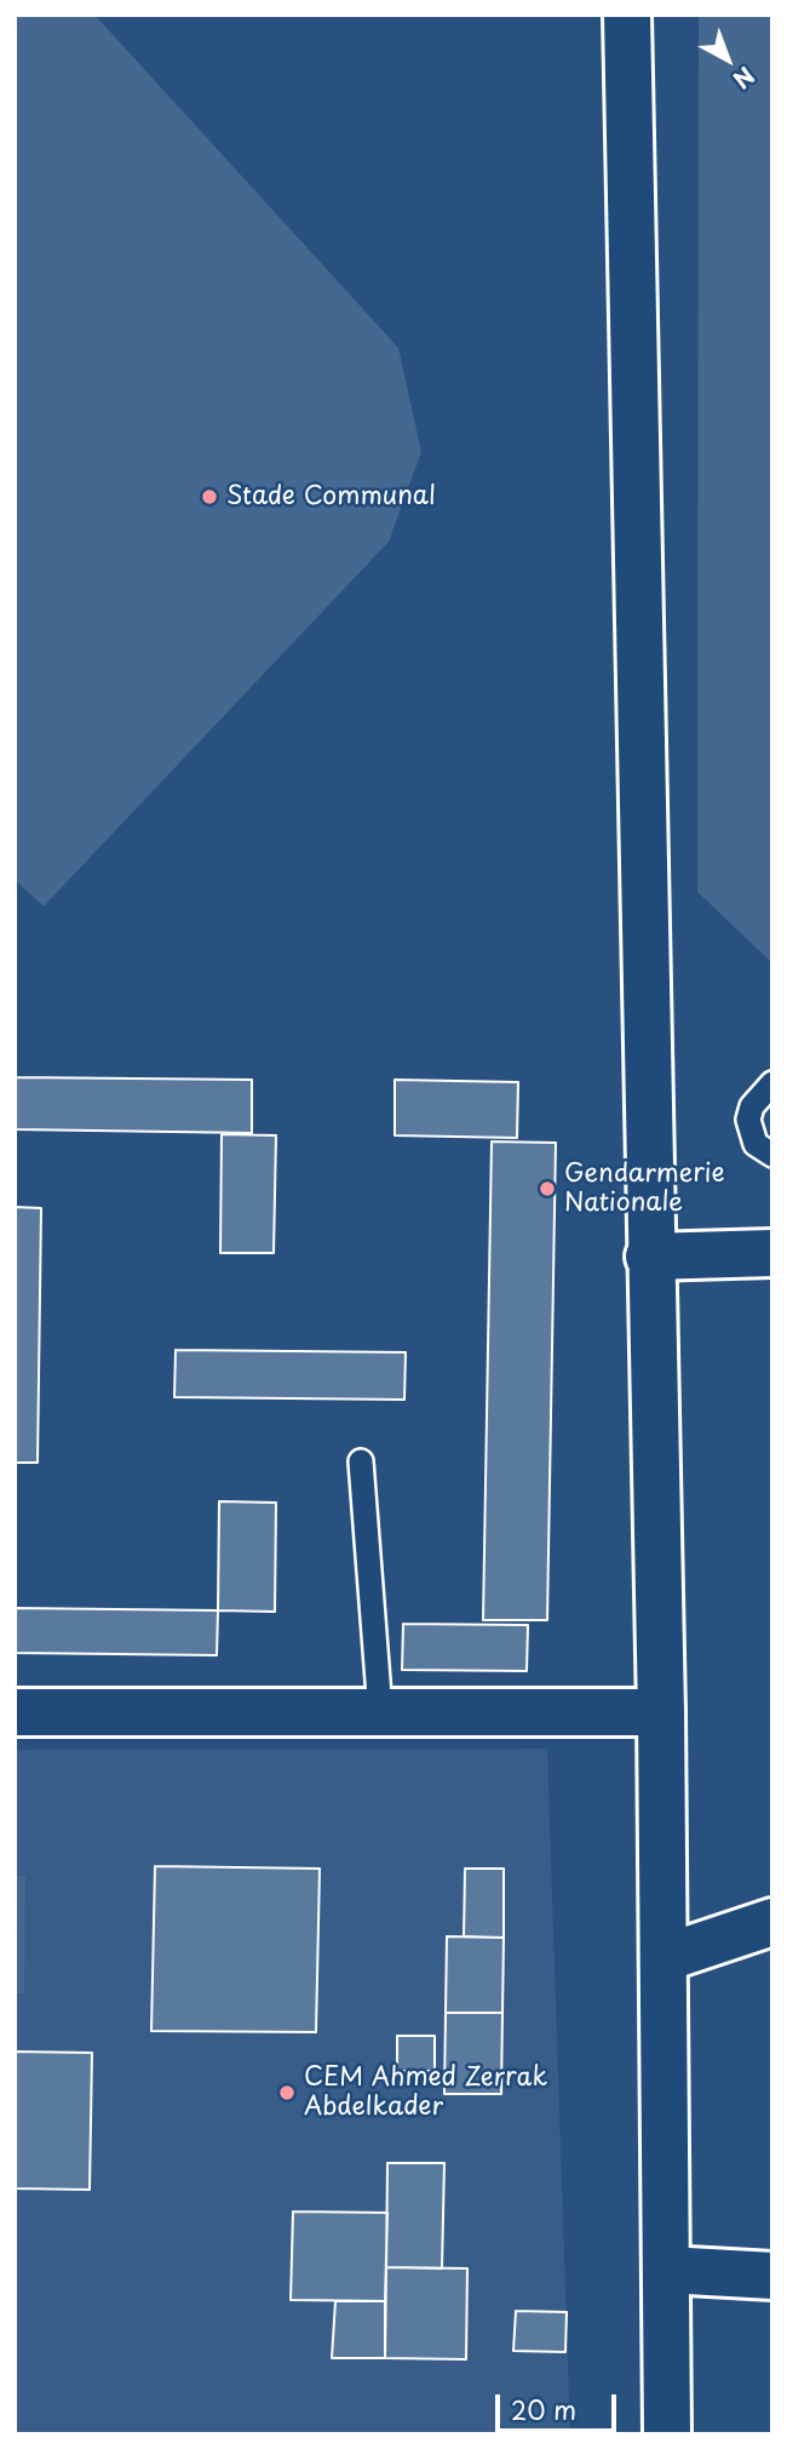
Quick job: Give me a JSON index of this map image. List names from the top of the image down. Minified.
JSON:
{"places":["Stade Communal","Gendarmerie Nationale","CEM Ahmed Zerrak Abdelkader"],"scale_bar":"20 m","north":"bottom right"}
